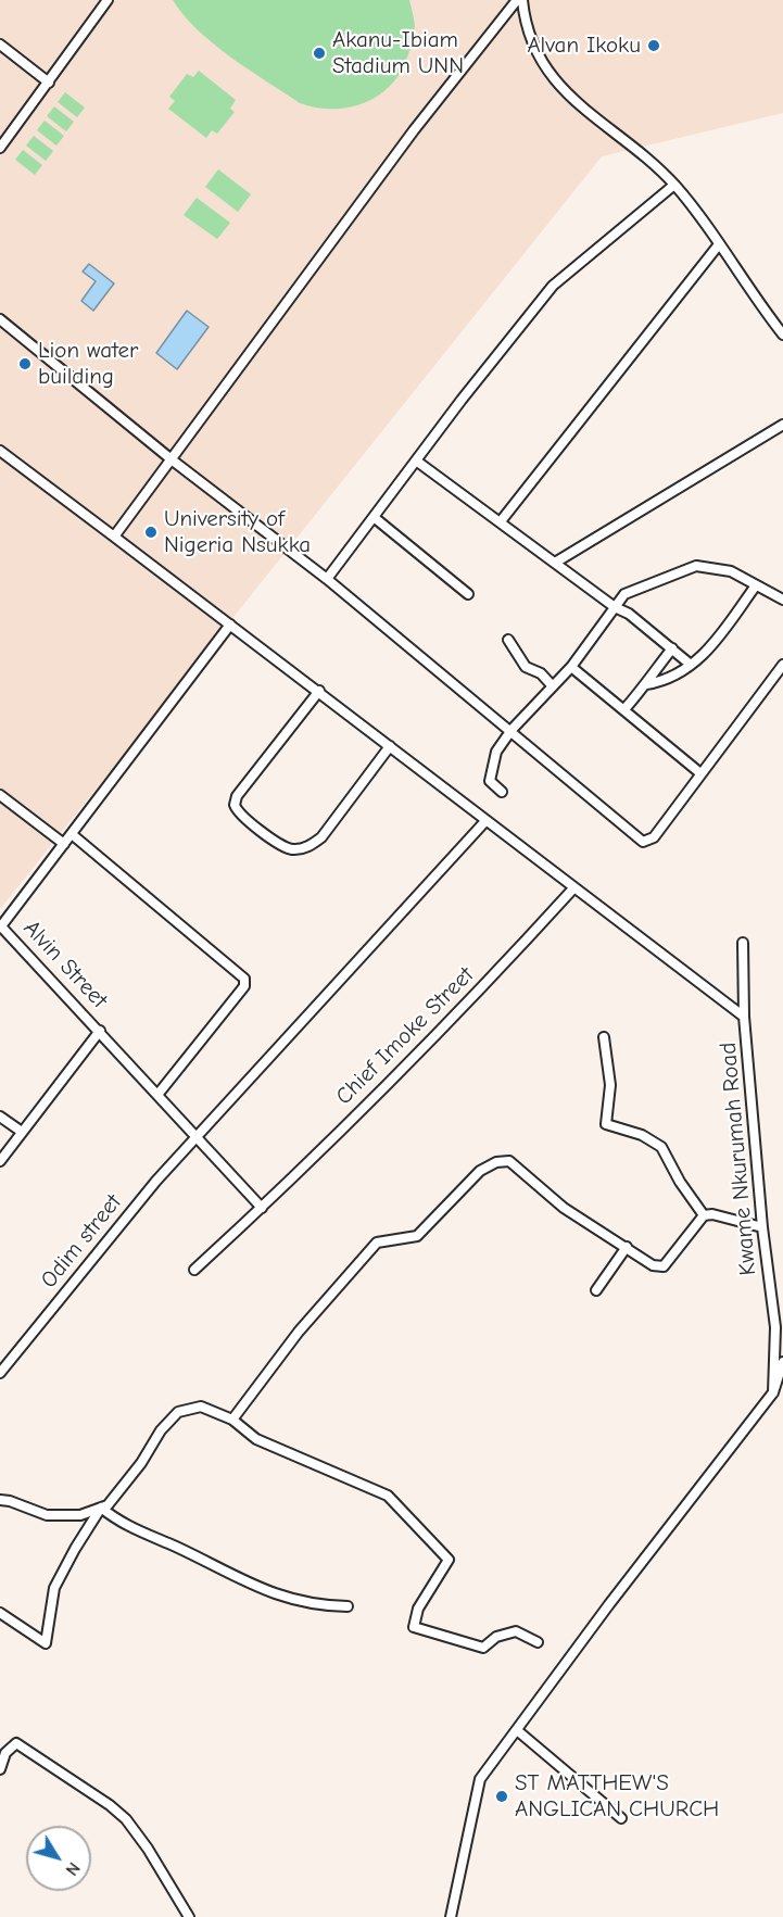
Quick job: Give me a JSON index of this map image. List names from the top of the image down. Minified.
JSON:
{"streets":{"street":["Alvin Street","Chief Imoke Street","Kwame Nkurumah Road","Odim street"]},"crossings":[["Alvin Street","Chief Imoke Street"],["Alvin Street","Odim street"],["Chief Imoke Street","Kwame Nkurumah Road"],["Kwame Nkurumah Road","Odim street"]],"places":["Alvan Ikoku","Akanu-Ibiam Stadium UNN","Lion water building","University of Nigeria Nsukka","ST MATTHEW'S ANGLICAN CHURCH"],"north":"bottom right"}
